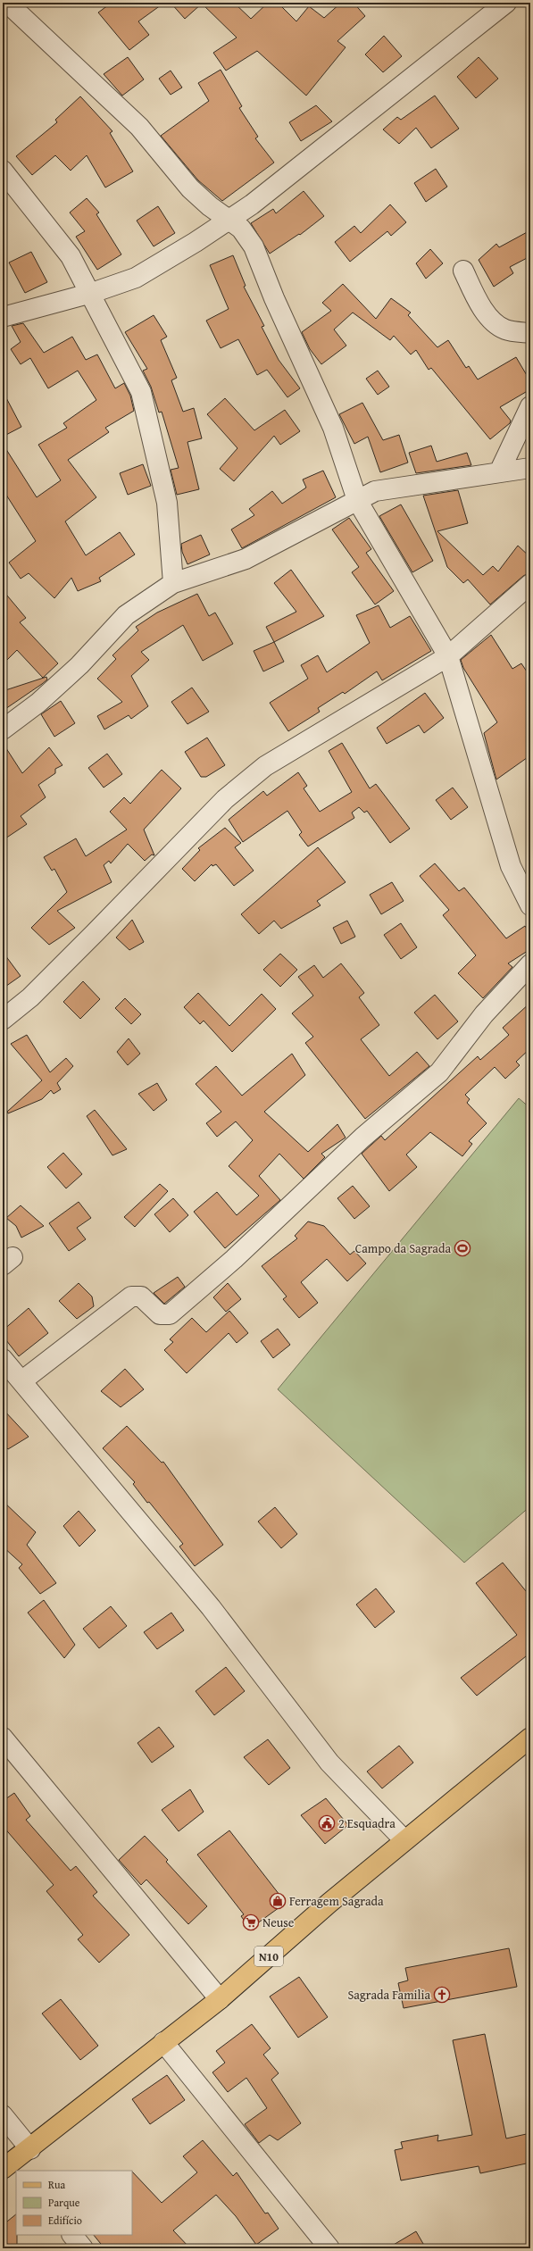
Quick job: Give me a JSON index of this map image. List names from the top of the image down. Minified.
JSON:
{"streets":{"main road":["N10"]},"places":{"sports":["Campo da Sagrada"],"public building":["2 Esquadra"],"shop":["Ferragem Sagrada"],"supermarket":["Neuse"],"church":["Sagrada Familia"]},"legend":["Rua","Parque","Edifício"]}
